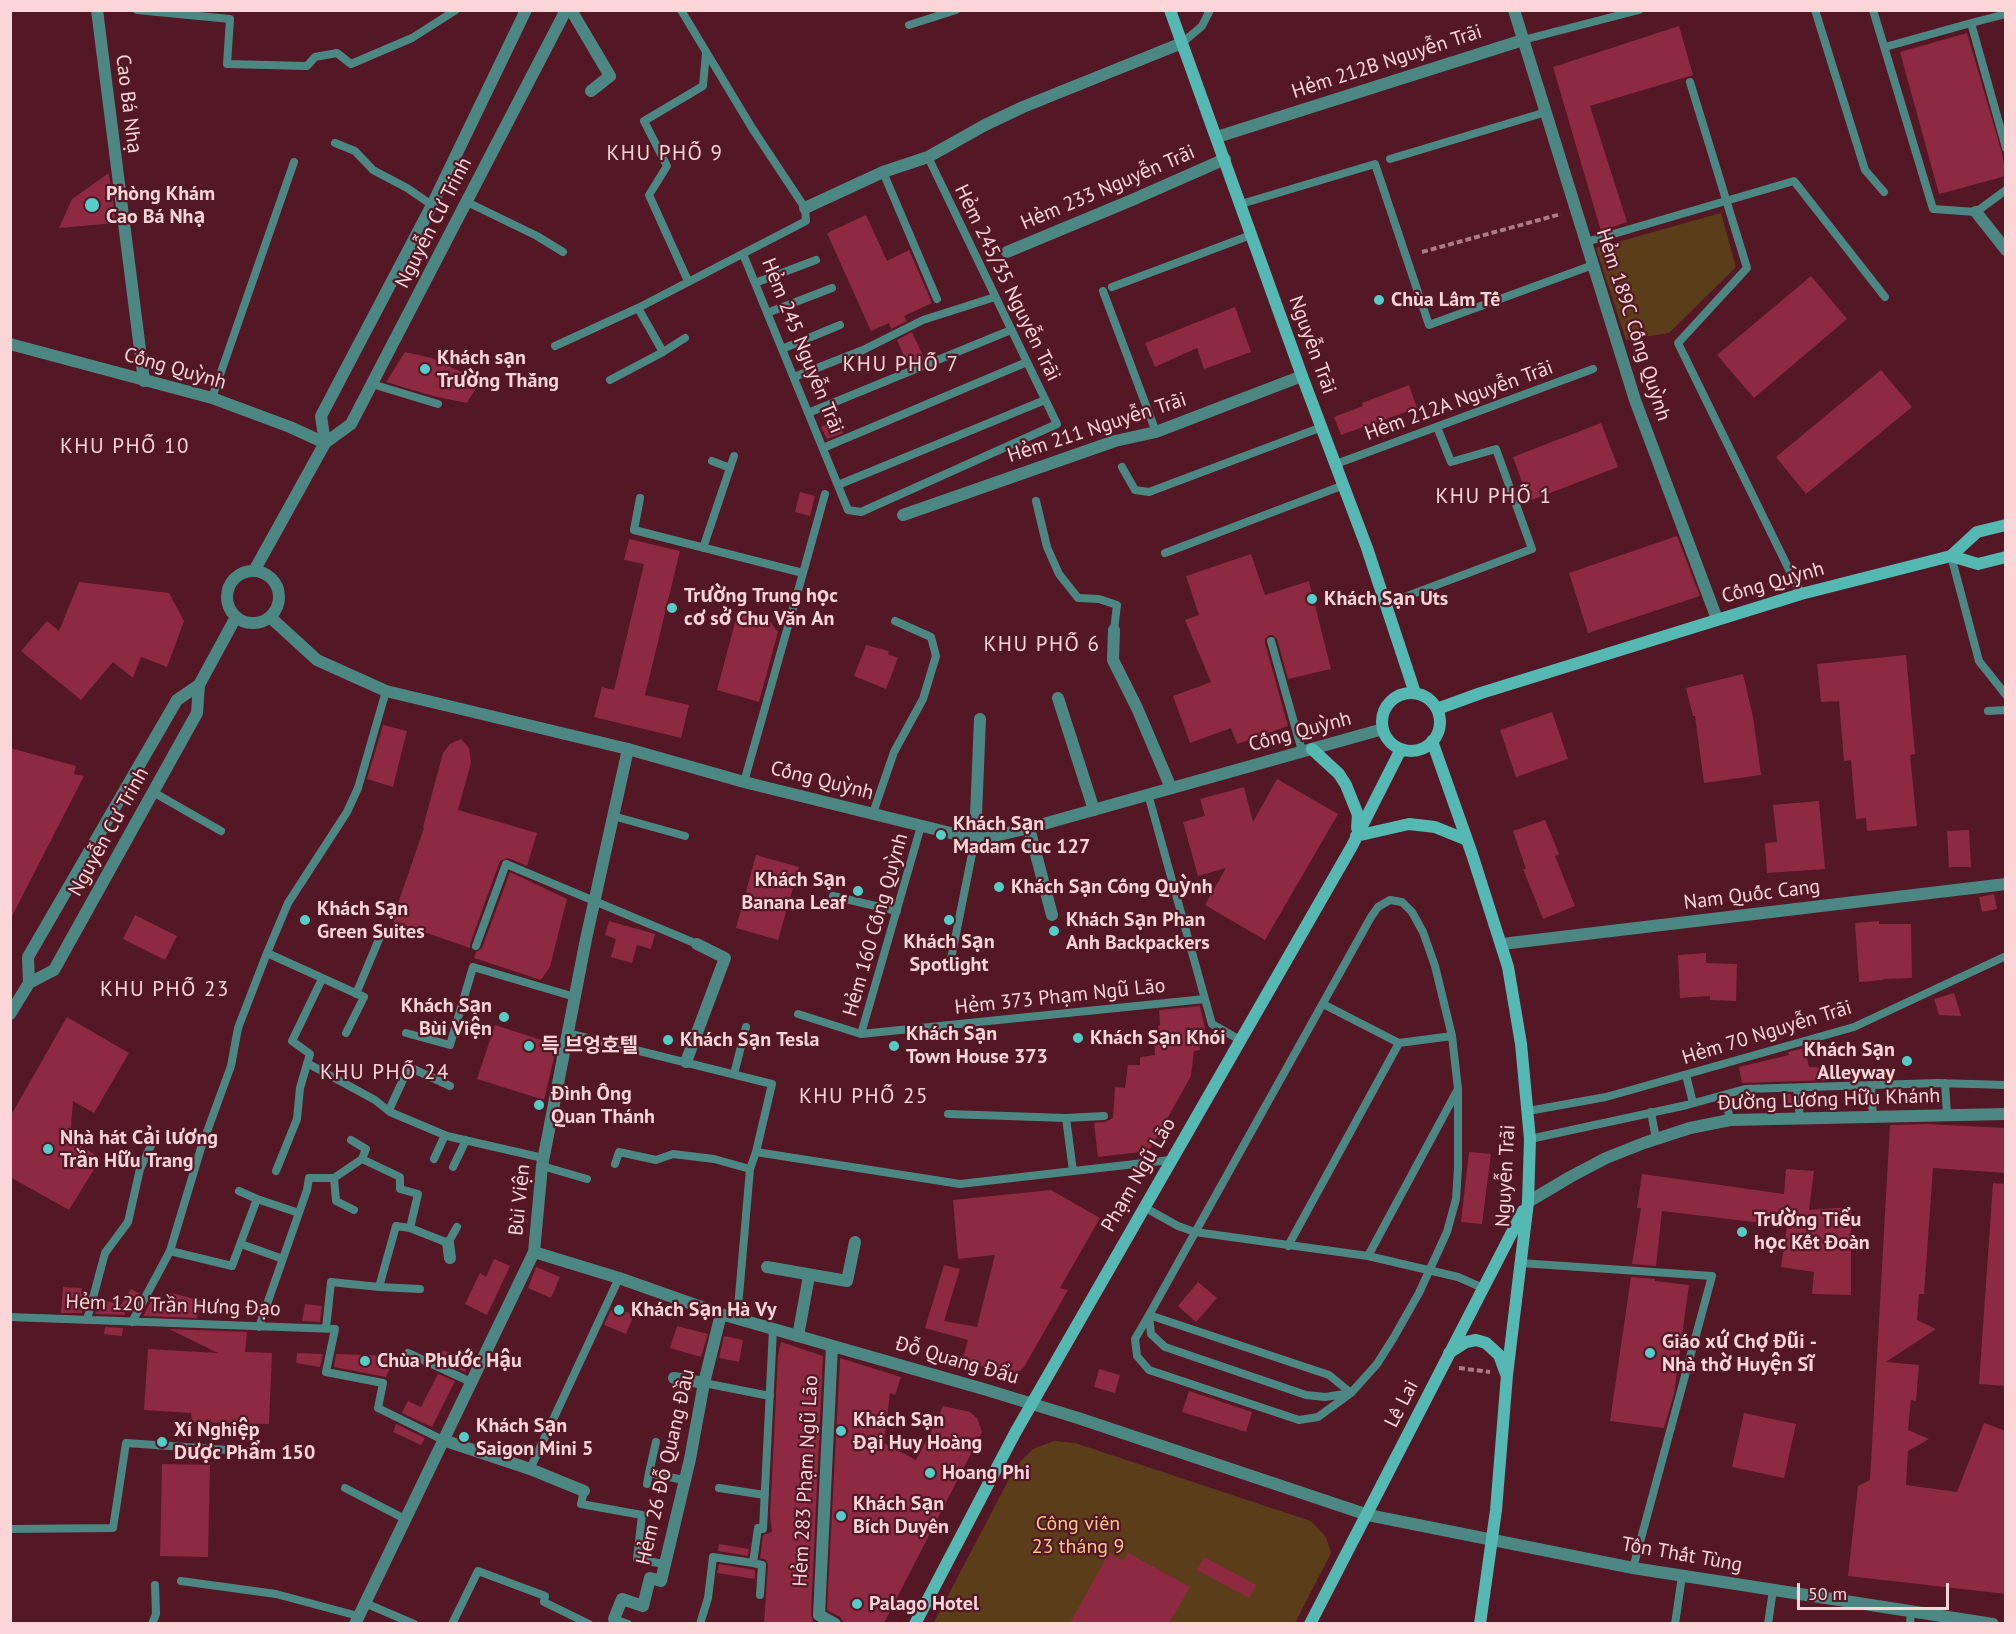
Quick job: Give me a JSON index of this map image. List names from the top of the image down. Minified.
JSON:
{"streets":{"main road":["Nguyễn Trãi","Cống Quỳnh","Phạm Ngũ Lão","Lê Lai"],"street":["Hẻm 212B Nguyễn Trãi","Cao Bá Nhạ","Hẻm 233 Nguyễn Trãi","Nguyễn Cư Trinh","Hẻm 189C Cống Quỳnh","Hẻm 211 Nguyễn Trãi","Nam Quốc Cang","Đường Lương Hữu Khánh","Bùi Viện","Ðỗ Quang Ðẩu","Hẻm 26 Ðỗ Quang Ðầu","Hẻm 283 Phạm Ngũ Lão","Tôn Thất Tùng"],"lane":["Hẻm 245/35 Nguyễn Trãi","Hẻm 245 Nguyễn Trãi","Hẻm 212A Nguyễn Trãi","Hẻm 160 Cống Quỳnh","Hẻm 373 Phạm Ngũ Lão","Hẻm 70 Nguyễn Trãi","Hẻm 120 Trần Hưng Đạo"]},"crossings":[["Hẻm 212B Nguyễn Trãi","Hẻm 189C Cống Quỳnh"],["Hẻm 212B Nguyễn Trãi","Nguyễn Trãi"],["Cao Bá Nhạ","Cống Quỳnh"],["Hẻm 233 Nguyễn Trãi","Nguyễn Trãi"],["Nguyễn Cư Trinh","Cống Quỳnh"],["Hẻm 245/35 Nguyễn Trãi","Hẻm 245 Nguyễn Trãi"],["Hẻm 189C Cống Quỳnh","Cống Quỳnh"],["Nguyễn Trãi","Cống Quỳnh"],["Nguyễn Trãi","Hẻm 212A Nguyễn Trãi"],["Nguyễn Trãi","Hẻm 211 Nguyễn Trãi"],["Nguyễn Trãi","Nam Quốc Cang"],["Nguyễn Trãi","Hẻm 70 Nguyễn Trãi"],["Nguyễn Trãi","Đường Lương Hữu Khánh"],["Nguyễn Trãi","Phạm Ngũ Lão"],["Nguyễn Trãi","Lê Lai"],["Nguyễn Trãi","Tôn Thất Tùng"],["Cống Quỳnh","Hẻm 160 Cống Quỳnh"],["Cống Quỳnh","Phạm Ngũ Lão"],["Cống Quỳnh","Bùi Viện"],["Hẻm 160 Cống Quỳnh","Hẻm 373 Phạm Ngũ Lão"],["Đường Lương Hữu Khánh","Lê Lai"],["Phạm Ngũ Lão","Ðỗ Quang Ðẩu"],["Bùi Viện","Ðỗ Quang Ðẩu"],["Ðỗ Quang Ðẩu","Lê Lai"],["Ðỗ Quang Ðẩu","Hẻm 26 Ðỗ Quang Ðầu"],["Ðỗ Quang Ðẩu","Hẻm 283 Phạm Ngũ Lão"],["Ðỗ Quang Ðẩu","Tôn Thất Tùng"],["Lê Lai","Tôn Thất Tùng"]],"districts":["KHU PHỐ 9","KHU PHỐ 7","KHU PHỐ 10","KHU PHỐ 1","KHU PHỐ 6","KHU PHỐ 23","KHU PHỐ 24","KHU PHỐ 25"],"parks":["Công viên 23 tháng 9"],"places":["Phòng Khám Cao Bá Nhạ","Chùa Lâm Tế","Khách sạn Trường Thắng","Khách Sạn Uts","Trường Trung học cơ sở Chu Văn An","Khách Sạn Madam Cuc 127","Khách Sạn Cống Quỳnh","Khách Sạn Banana Leaf","Khách Sạn Green Suites","Khách Sạn Spotlight","Khách Sạn Phan Anh Backpackers","Khách Sạn Bùi Viện","Khách Sạn Khói","Khách Sạn Tesla","득 브엉호텔","Khách Sạn Town House 373","Khách Sạn Alleyway","Đình Ông Quan Thánh","Nhà hát Cải lương Trần Hữu Trang","Trường Tiểu học Kết Đoàn","Khách Sạn Hà Vy","Giáo xứ Chợ Đũi - Nhà thờ Huyện Sĩ","Chùa Phước Hậu","Khách Sạn Đại Huy Hoàng","Khách Sạn Saigon Mini 5","Xí Nghiệp Dược Phẩm 150","Hoang Phi","Khách Sạn Bích Duyên","Palago Hotel"],"scale_bar":"50 m"}
